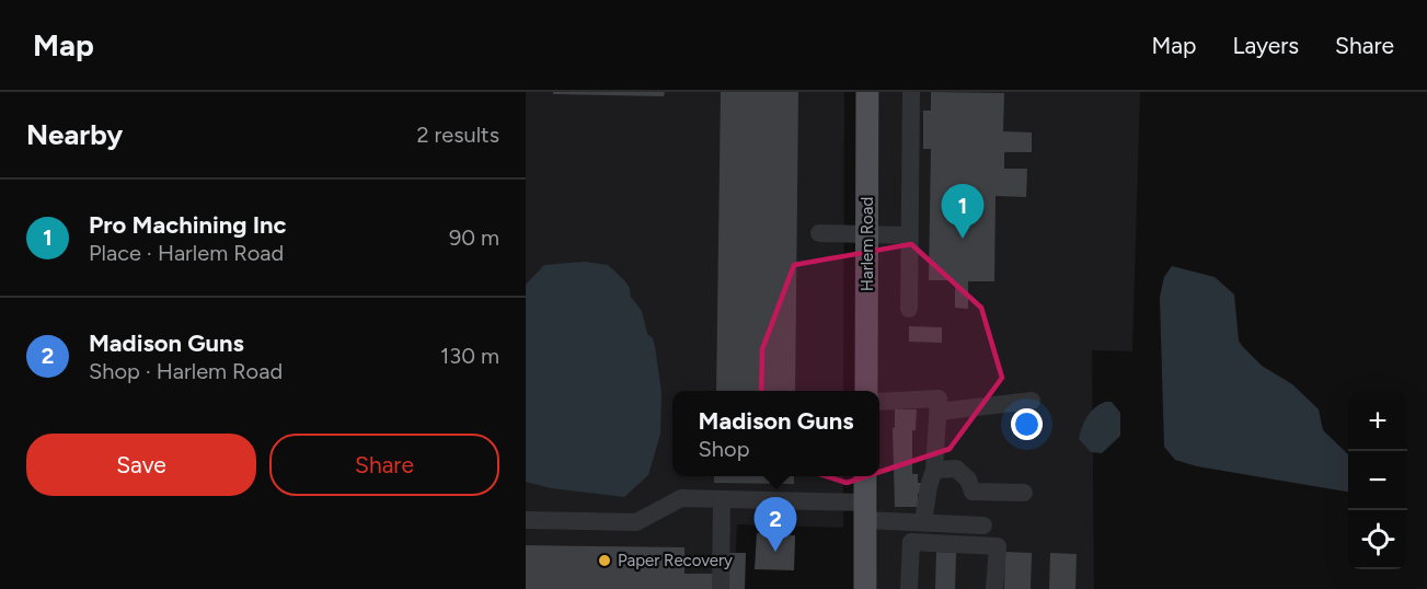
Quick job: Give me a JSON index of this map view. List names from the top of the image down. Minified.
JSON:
{"streets":{"main road":["Harlem Road"]},"places":["Paper Recovery"],"page":{"header":"Map","nav":["Map","Layers","Share"],"heading":["Nearby","2 results"],"list":[{"mark":"1","name":"Pro Machining Inc","note":"Place · Harlem Road","value":"90 m"},{"mark":"2","name":"Madison Guns","note":"Shop · Harlem Road","value":"130 m"}],"pins":["1","2"],"popup":["Madison Guns","Shop"],"map_buttons":["+","−"],"buttons":["Save","Share"]}}
